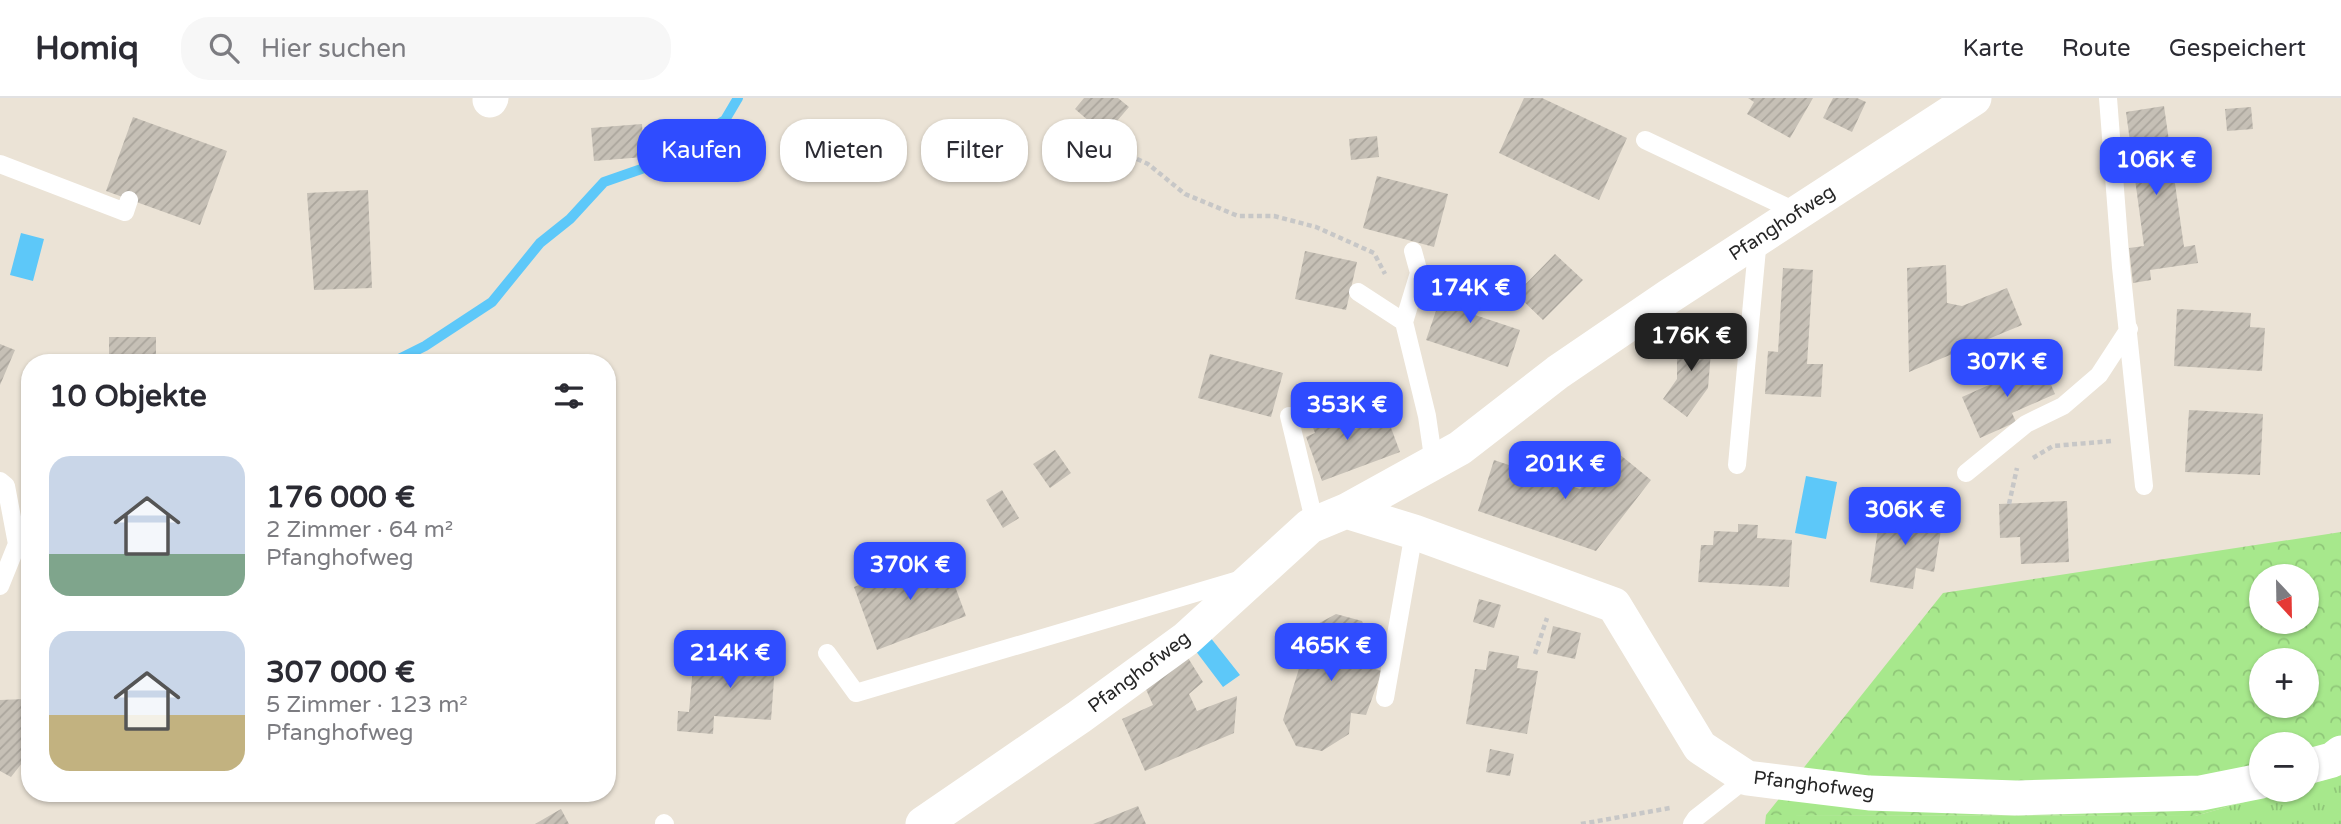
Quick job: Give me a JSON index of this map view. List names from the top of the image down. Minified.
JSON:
{"streets":{"street":["Pfanghofweg"]},"north":"bottom","page":{"header":"Homiq","search":"Hier suchen","nav":["Karte","Route","Gespeichert"],"chip":["Kaufen","Mieten","Filter","Neu"],"price":["106K €","174K €","176K €","307K €","353K €","201K €","306K €","370K €","465K €","214K €"],"heading":"10 Objekte","list":[{"name":"176 000 €","note":"2 Zimmer · 64 m² · Pfanghofweg"},{"name":"307 000 €","note":"5 Zimmer · 123 m² · Pfanghofweg"}],"map_buttons":["+","−"]}}
